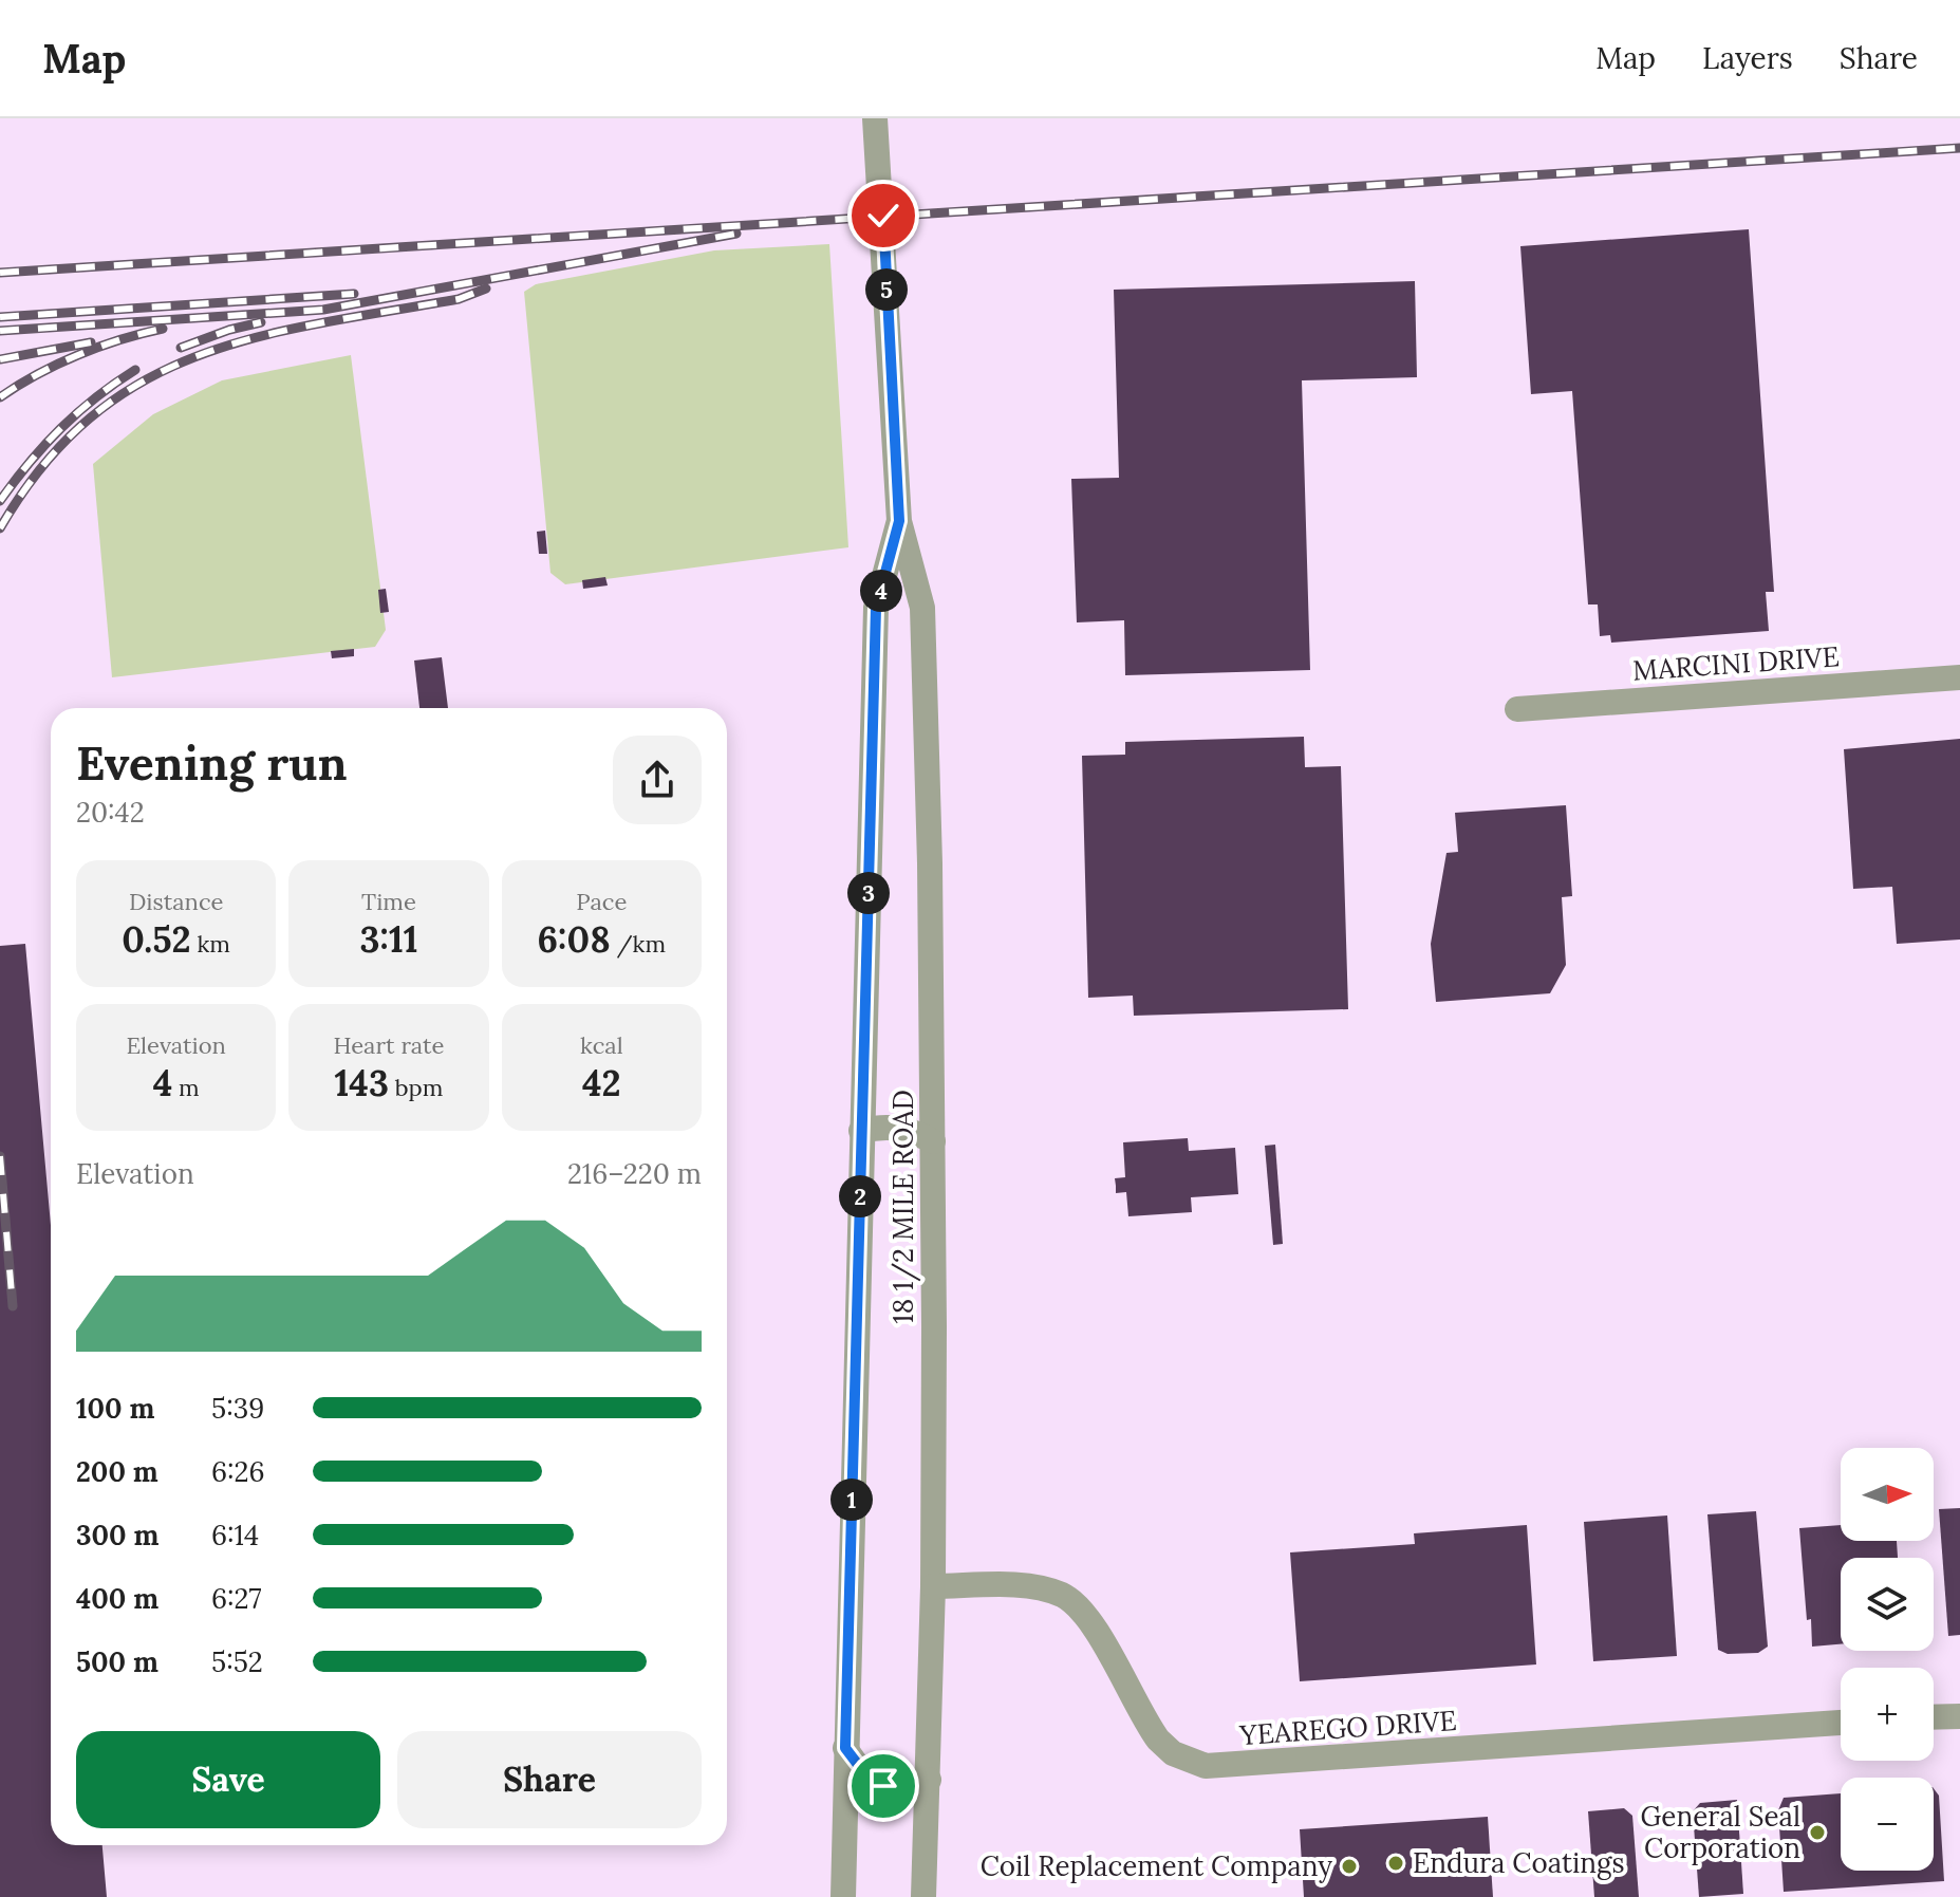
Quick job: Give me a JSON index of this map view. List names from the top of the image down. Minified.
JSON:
{"streets":{"street":["MARCINI DRIVE","18 1/2 MILE ROAD","YEAREGO DRIVE"]},"crossings":[["18 1/2 MILE ROAD","YEAREGO DRIVE"]],"places":["General Seal Corporation","Endura Coatings","Coil Replacement Company"],"north":"right","page":{"header":"Map","nav":["Map","Layers","Share"],"pins":["5","4","3","2","1"],"heading":["Evening run","20:42"],"stats":[["Distance","0.52 km"],["Time","3:11"],["Pace","6:08 /km"],["Elevation","4 m"],["Heart rate","143 bpm"],["kcal","42"]],"chart":["Elevation","216–220 m"],"list":[{"name":"100 m","note":"5:39"},{"name":"200 m","note":"6:26"},{"name":"300 m","note":"6:14"},{"name":"400 m","note":"6:27"},{"name":"500 m","note":"5:52"}],"map_buttons":["+","−"],"buttons":["Save","Share"]}}
